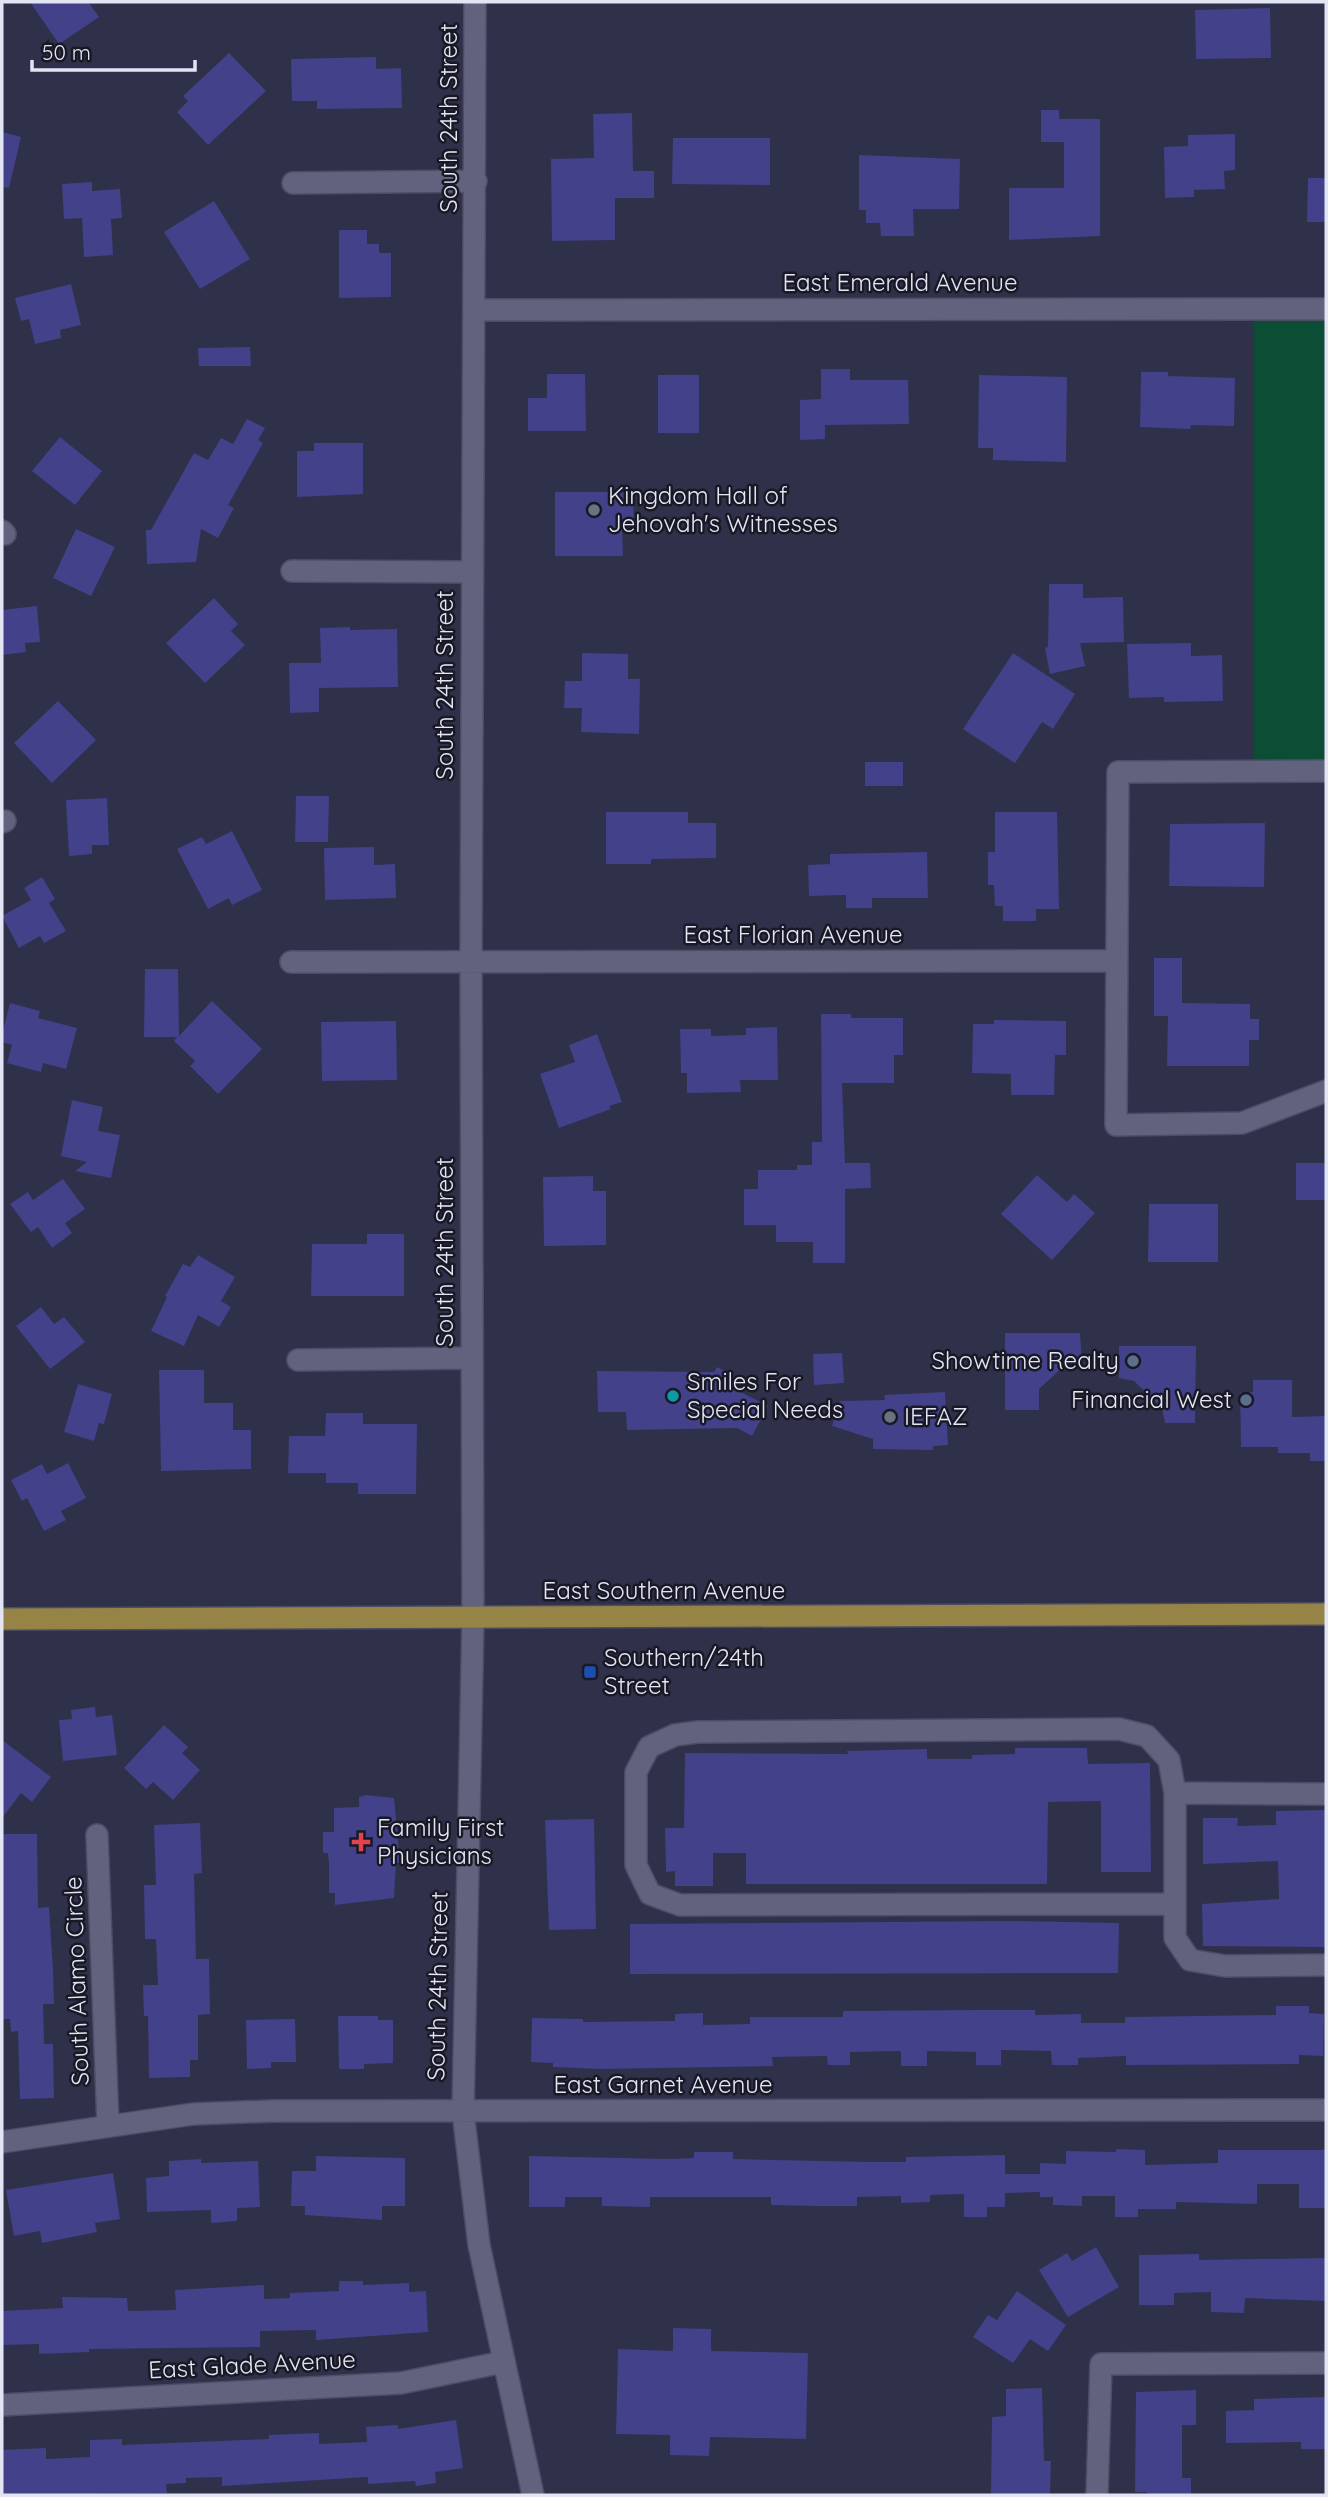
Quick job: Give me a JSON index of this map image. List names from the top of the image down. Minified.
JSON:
{"streets":{"main road":["East Southern Avenue"],"street":["South 24th Street","East Emerald Avenue","East Florian Avenue","South Alamo Circle","East Garnet Avenue","East Glade Avenue"]},"crossings":[["South 24th Street","East Emerald Avenue"],["South 24th Street","East Florian Avenue"],["South 24th Street","East Southern Avenue"],["South 24th Street","East Garnet Avenue"],["South 24th Street","East Glade Avenue"],["South Alamo Circle","East Garnet Avenue"]],"places":{"other":["Kingdom Hall of Jehovah's Witnesses","Showtime Realty","Smiles For Special Needs","Financial West","IEFAZ"],"transit":["Southern/24th Street"],"health":["Family First Physicians"]},"scale_bar":"50 m"}
